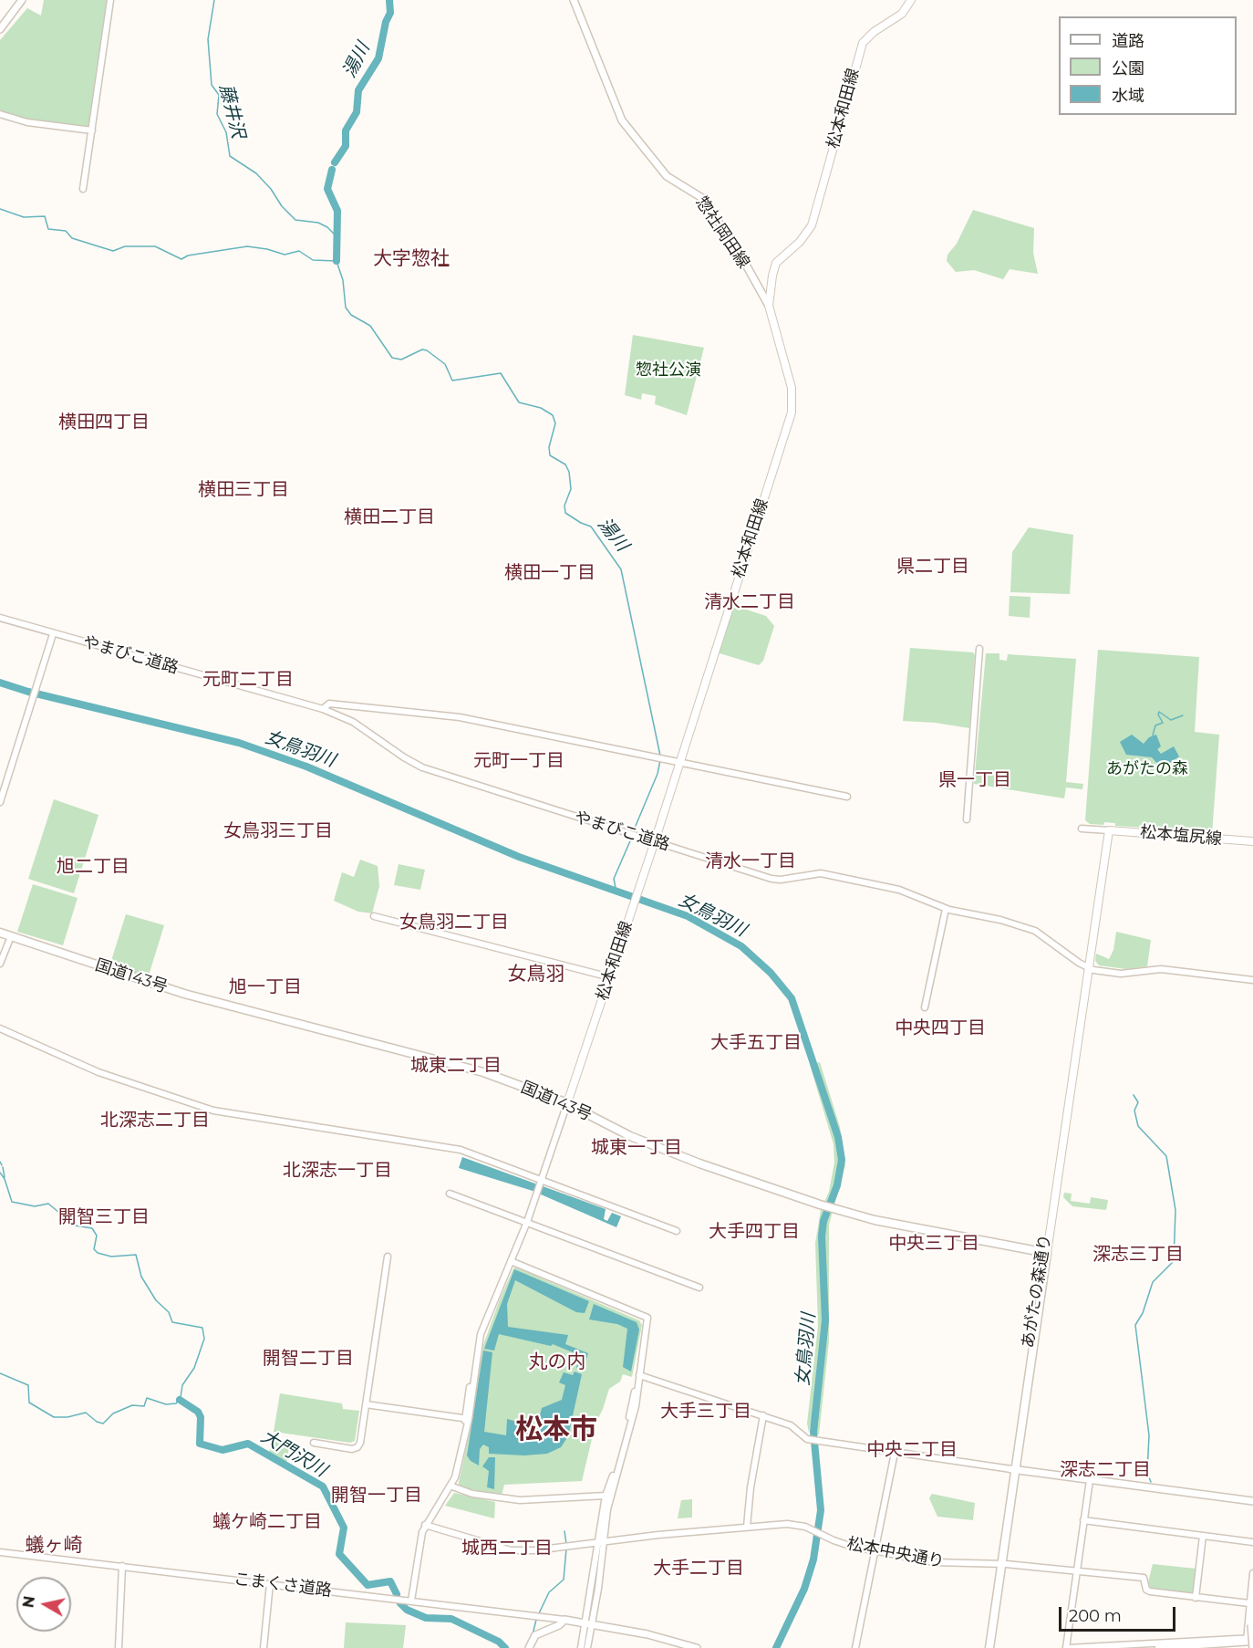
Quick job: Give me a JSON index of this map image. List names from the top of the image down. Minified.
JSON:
{"streets":{"highway":["国道143号","あがたの森通り"],"main road":["松本和田線","惣社岡田線","松本塩尻線"],"street":["やまびこ道路","松本中央通り","こまくさ道路"]},"crossings":[["松本和田線","惣社岡田線"],["松本和田線","やまびこ道路"],["松本和田線","国道143号"],["やまびこ道路","あがたの森通り"],["松本塩尻線","あがたの森通り"],["国道143号","あがたの森通り"],["あがたの森通り","松本中央通り"]],"districts":["大字惣社","横田四丁目","横田三丁目","横田二丁目","県二丁目","横田一丁目","清水二丁目","元町二丁目","元町一丁目","県一丁目","女鳥羽三丁目","清水一丁目","旭二丁目","女鳥羽二丁目","女鳥羽","旭一丁目","中央四丁目","大手五丁目","城東二丁目","北深志二丁目","城東一丁目","北深志一丁目","開智三丁目","大手四丁目","中央三丁目","深志三丁目","開智二丁目","丸の内","大手三丁目","松本市","中央二丁目","深志二丁目","開智一丁目","蟻ケ崎二丁目","蟻ヶ崎","城西二丁目","大手二丁目"],"water":["湯川","藤井沢","女鳥羽川","大門沢川"],"parks":["惣社公演","あがたの森"],"legend":["道路","公園","水域"],"scale_bar":"200 m","north":"left"}
